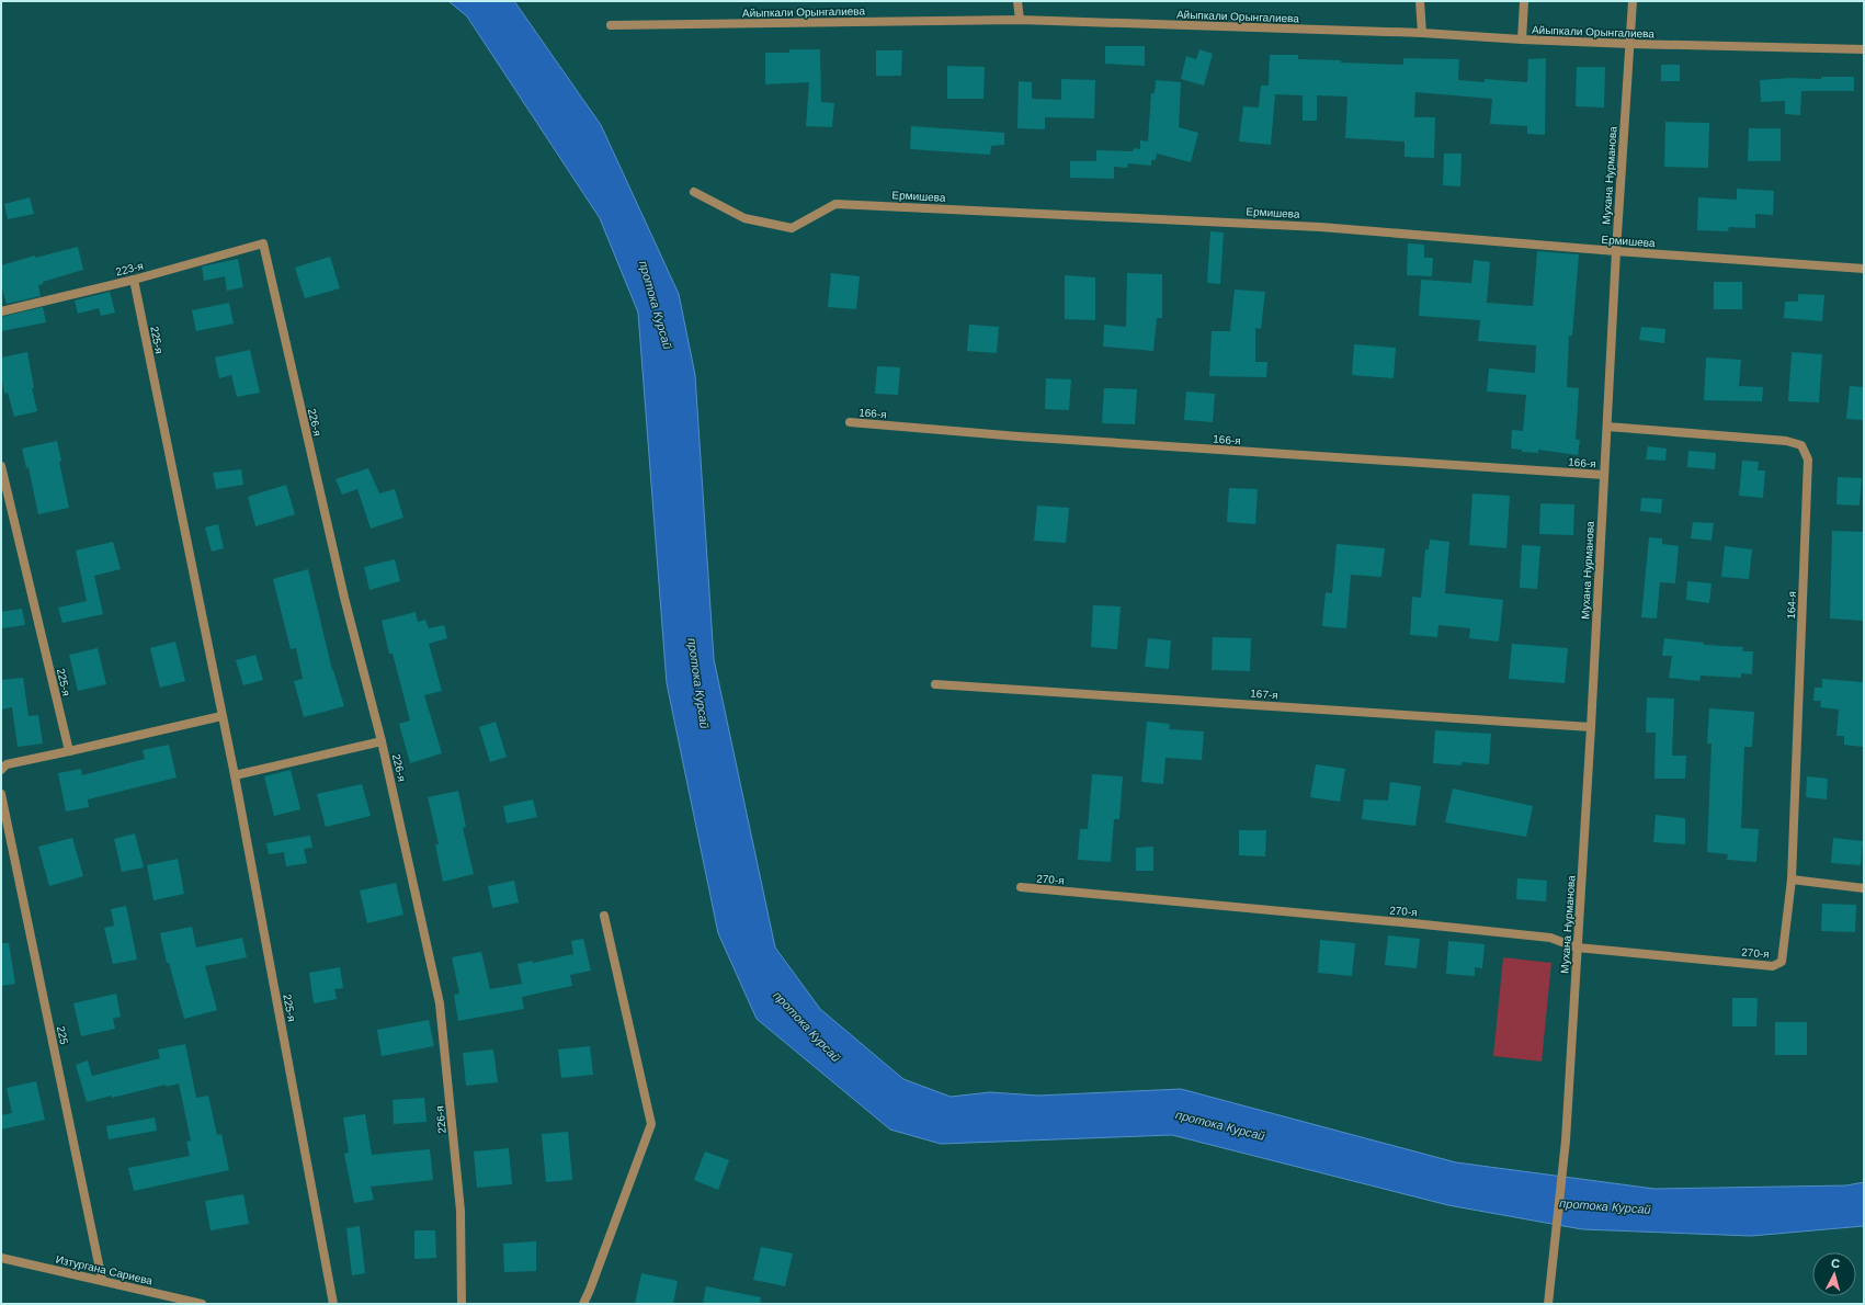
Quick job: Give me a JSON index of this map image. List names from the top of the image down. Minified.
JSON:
{"streets":{"street":["Айыпкали Орынгалиева","Мухана Нурманова","Ермишева","223-я","225-я","166-я","226-я","164-я","167-я","270-я","225","Изтургана Сариева"]},"crossings":[["Айыпкали Орынгалиева","Мухана Нурманова"],["Мухана Нурманова","Ермишева"],["Мухана Нурманова","166-я"],["Мухана Нурманова","164-я"],["Мухана Нурманова","167-я"],["Мухана Нурманова","270-я"],["223-я","225-я"],["223-я","226-я"],["164-я","270-я"],["225","Изтургана Сариева"]],"water":["протока Курсай"],"north":"top"}
